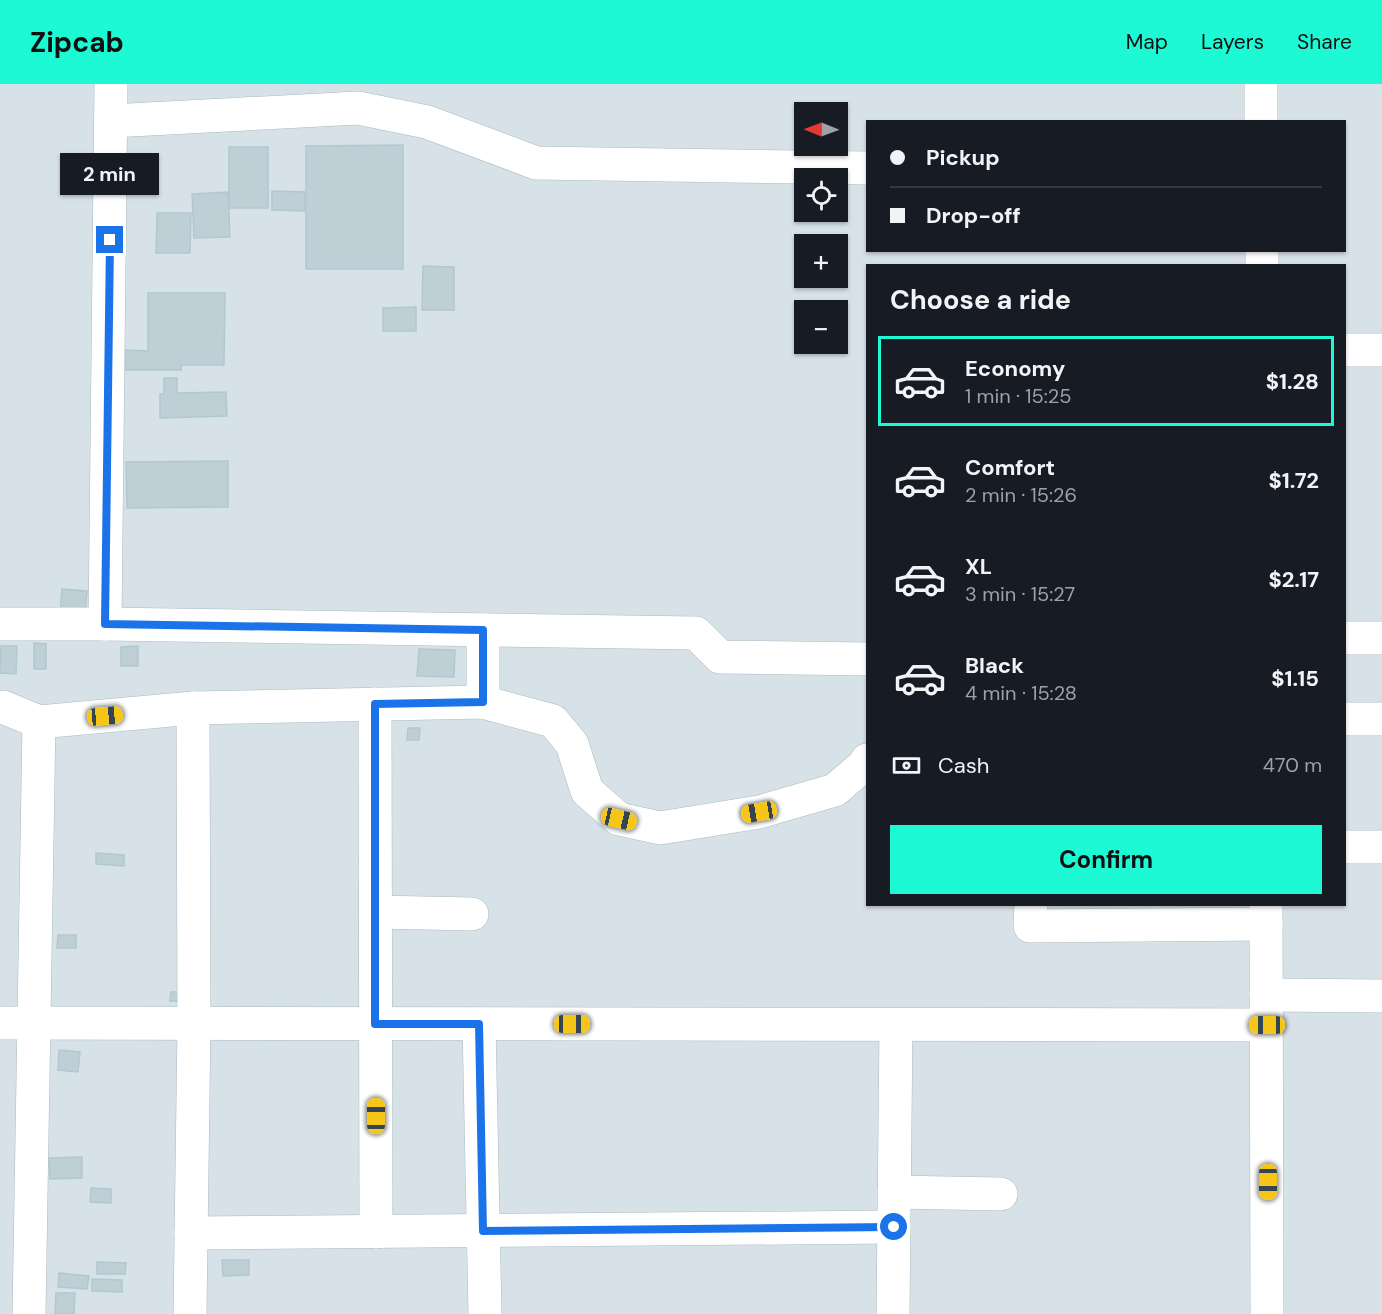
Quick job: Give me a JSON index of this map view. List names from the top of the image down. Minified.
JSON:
{"north":"left","page":{"header":"Zipcab","nav":["Map","Layers","Share"],"map_buttons":["+","−"],"banner":["Pickup","Drop-off"],"bubble":"2 min","heading":"Choose a ride","list":[{"name":"Economy","note":"1 min · 15:25","value":"$1.28"},{"name":"Comfort","note":"2 min · 15:26","value":"$1.72"},{"name":"XL","note":"3 min · 15:27","value":"$2.17"},{"name":"Black","note":"4 min · 15:28","value":"$1.15"}],"pay":["Cash","470 m"],"buttons":"Confirm"}}
